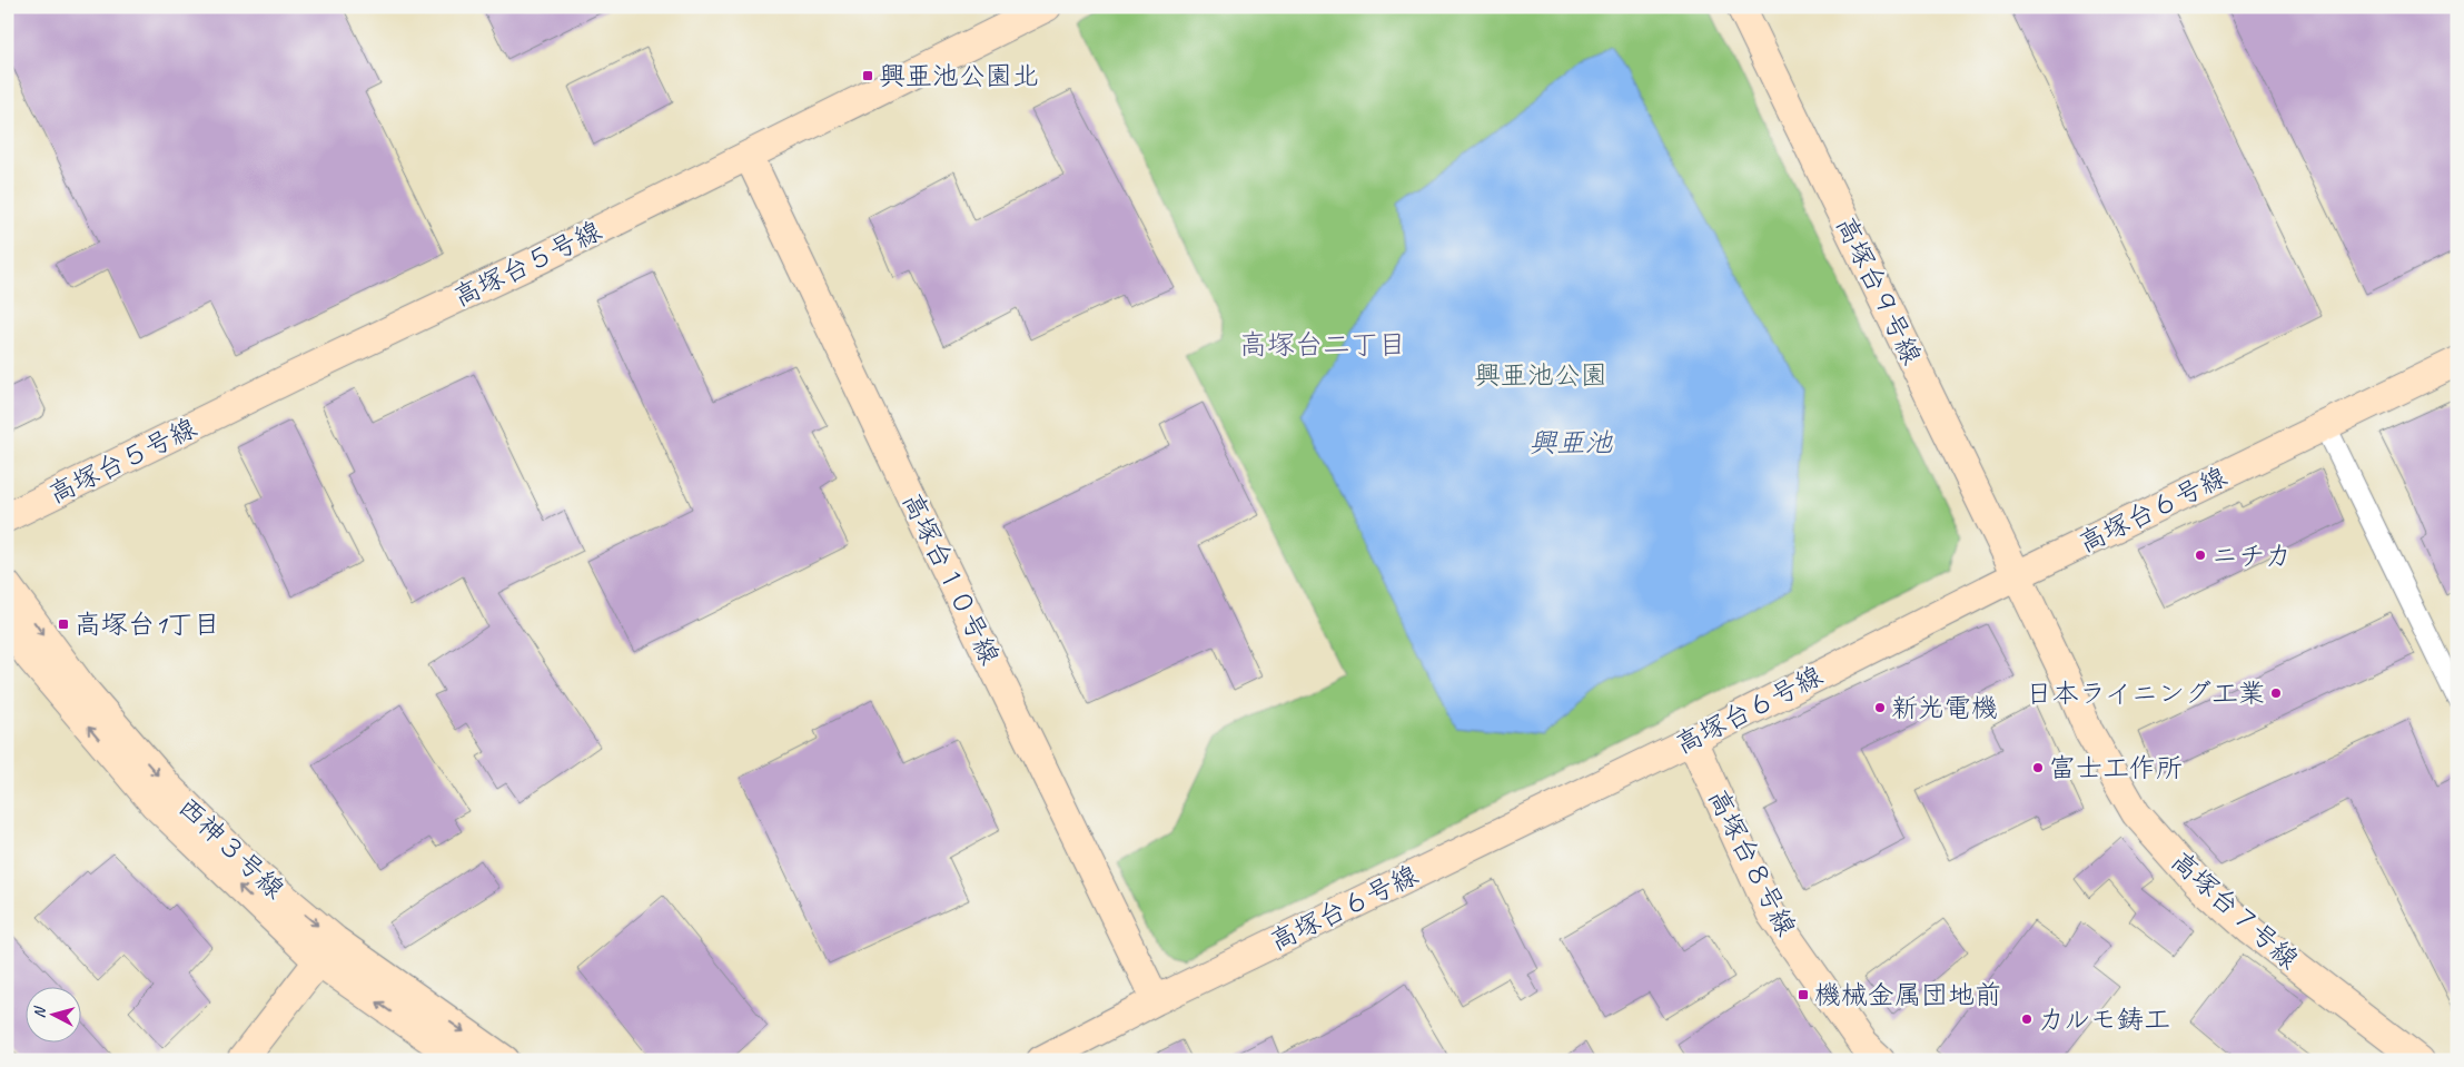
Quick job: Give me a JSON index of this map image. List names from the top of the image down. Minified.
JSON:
{"streets":{"street":["高塚台５号線","高塚台９号線","高塚台６号線","高塚台１０号線","西神３号線","高塚台８号線","高塚台７号線"]},"crossings":[["高塚台５号線","高塚台１０号線"],["高塚台９号線","高塚台６号線"],["高塚台９号線","高塚台７号線"],["高塚台６号線","高塚台１０号線"],["高塚台６号線","高塚台８号線"],["高塚台６号線","高塚台７号線"]],"districts":["高塚台二丁目"],"water":["興亜池"],"parks":["興亜池公園"],"places":{"transit":["興亜池公園北","高塚台1丁目","機械金属団地前"],"other":["ニチカ","日本ライニング工業","新光電機","富士工作所","カルモ鋳工"]},"north":"left"}
